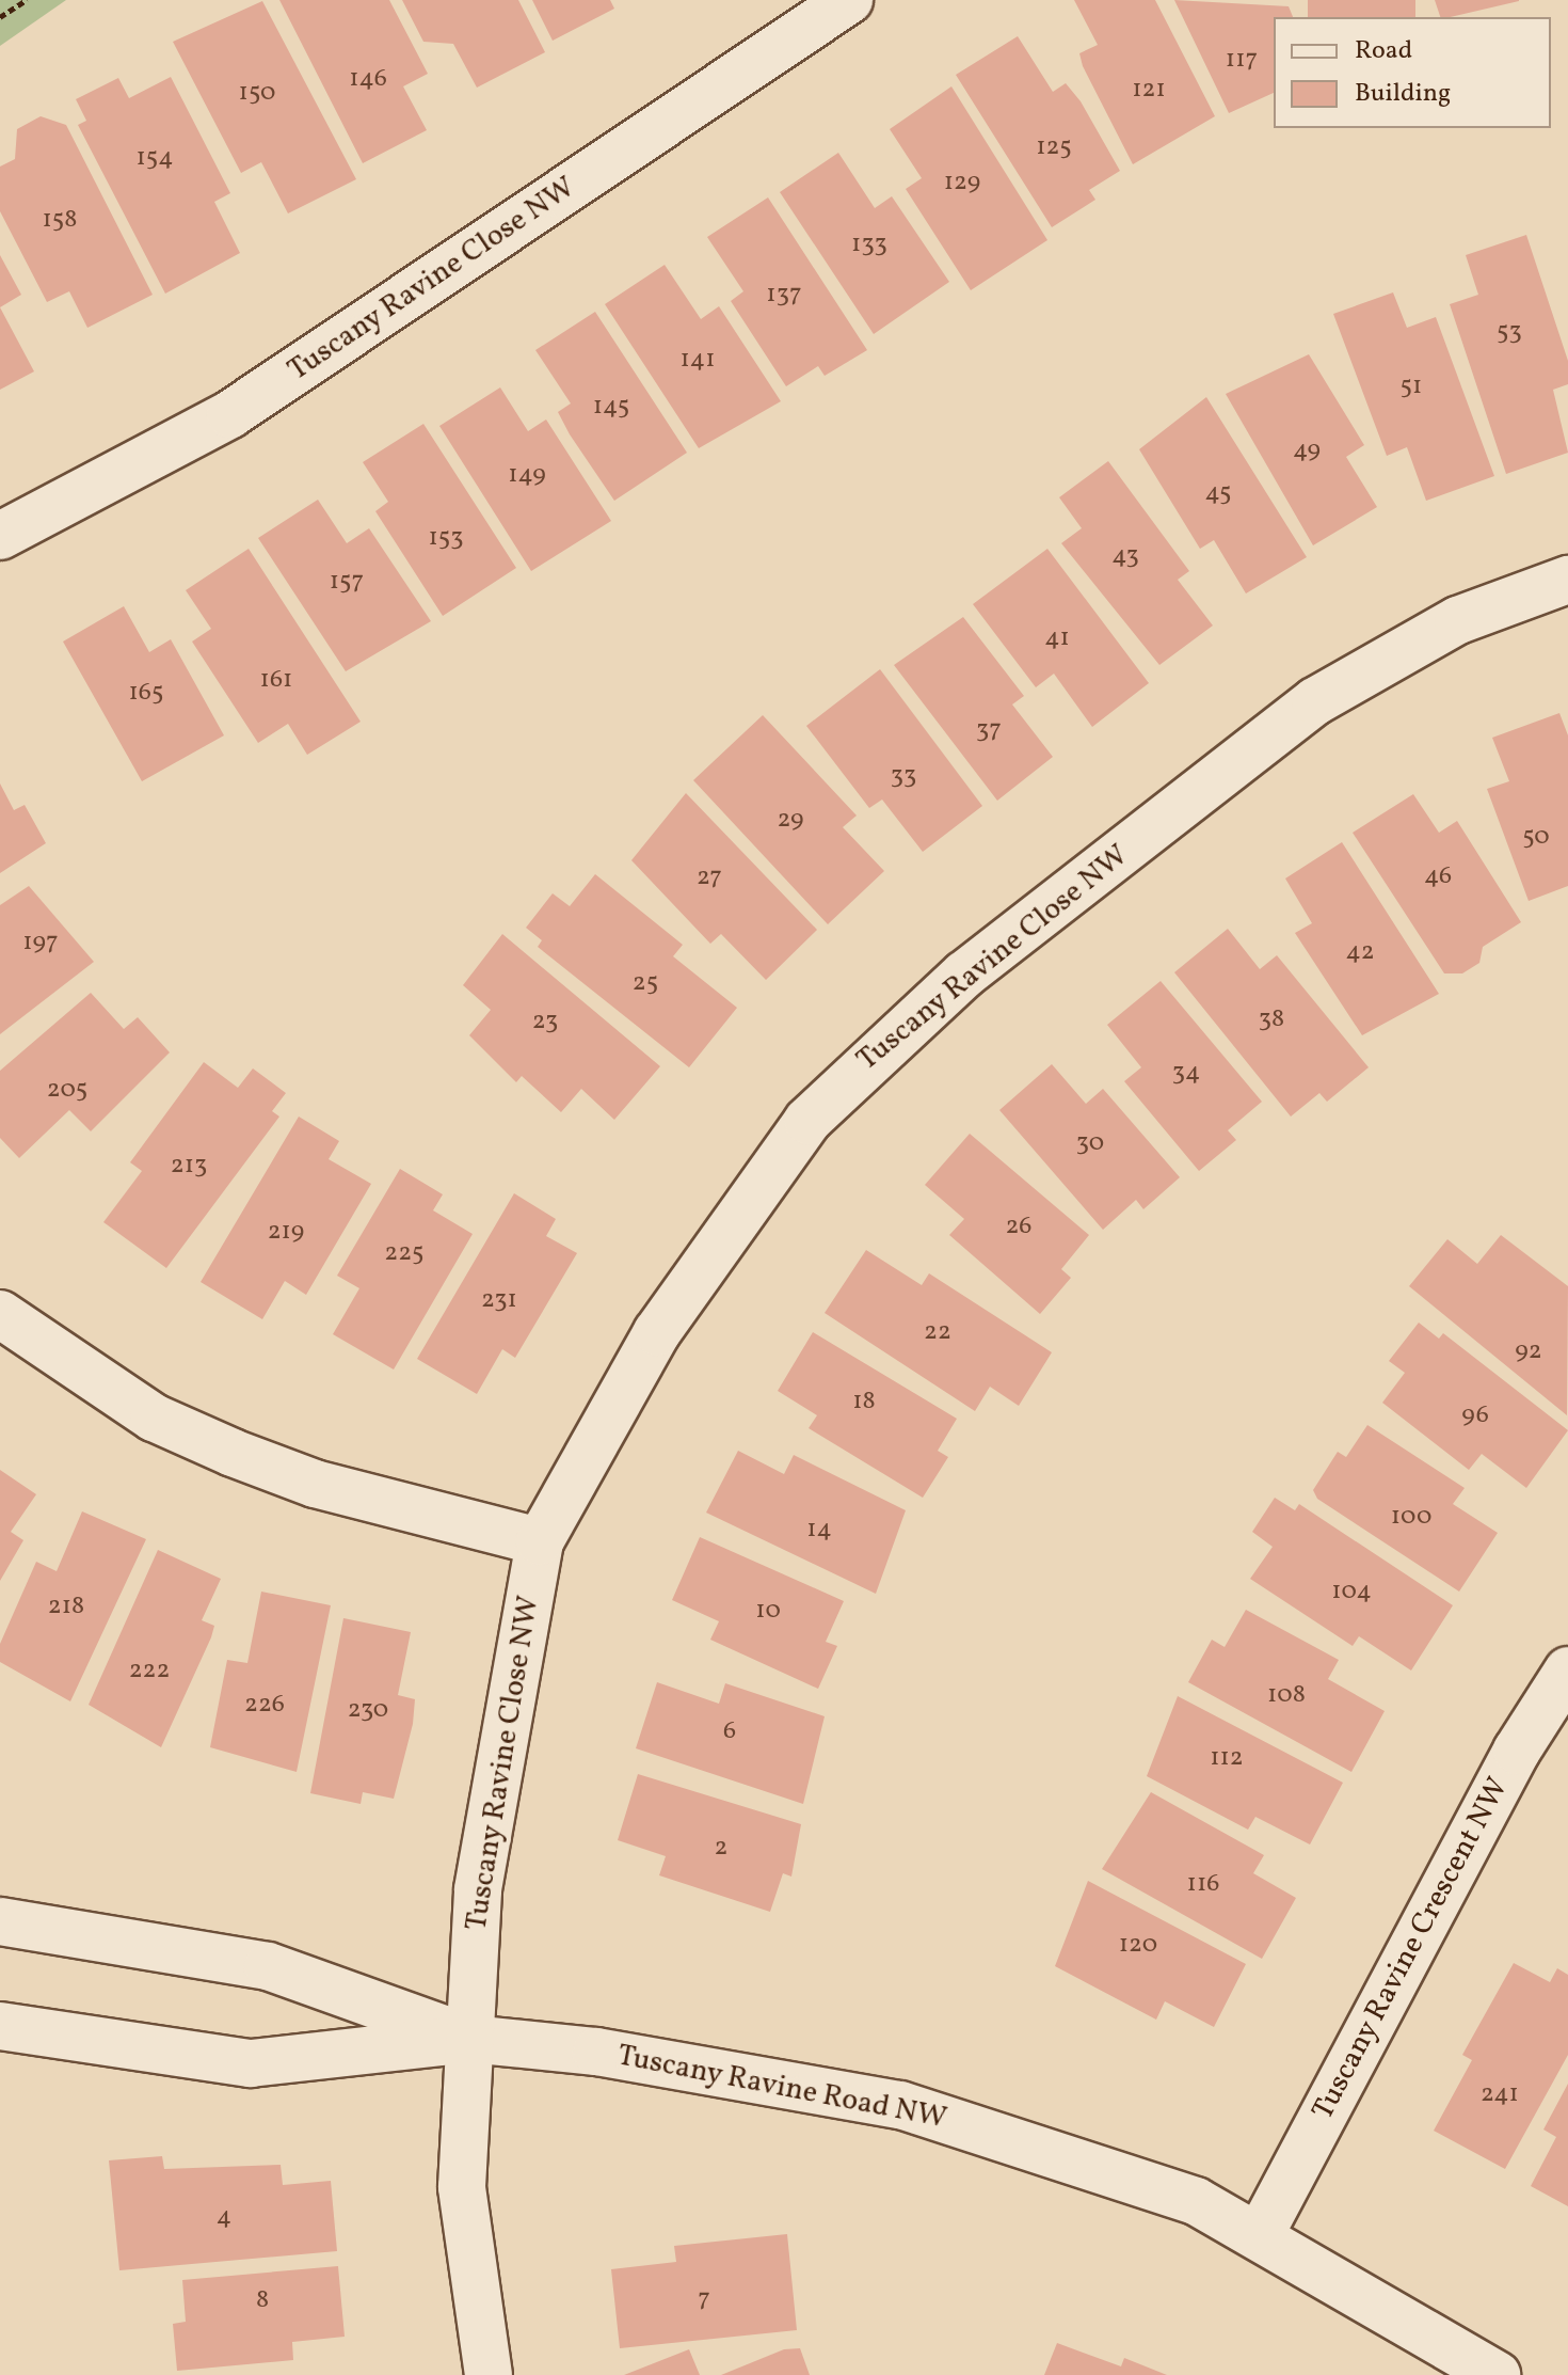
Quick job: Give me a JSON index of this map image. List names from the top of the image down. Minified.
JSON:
{"streets":{"street":["Tuscany Ravine Close NW","Tuscany Ravine Crescent NW","Tuscany Ravine Road NW"]},"crossings":[["Tuscany Ravine Close NW","Tuscany Ravine Road NW"],["Tuscany Ravine Crescent NW","Tuscany Ravine Road NW"]],"house_numbers":["117","146","121","150","125","154","129","158","133","137","53","141","51","145","49","149","45","153","43","157","41","161","165","37","33","29","50","46","27","197","42","25","38","23","34","205","30","213","26","219","225","231","22","92","18","96","100","14","104","218","10","222","108","226","230","6","112","2","116","120","241","4","7","8"],"legend":["Road","Building"]}
